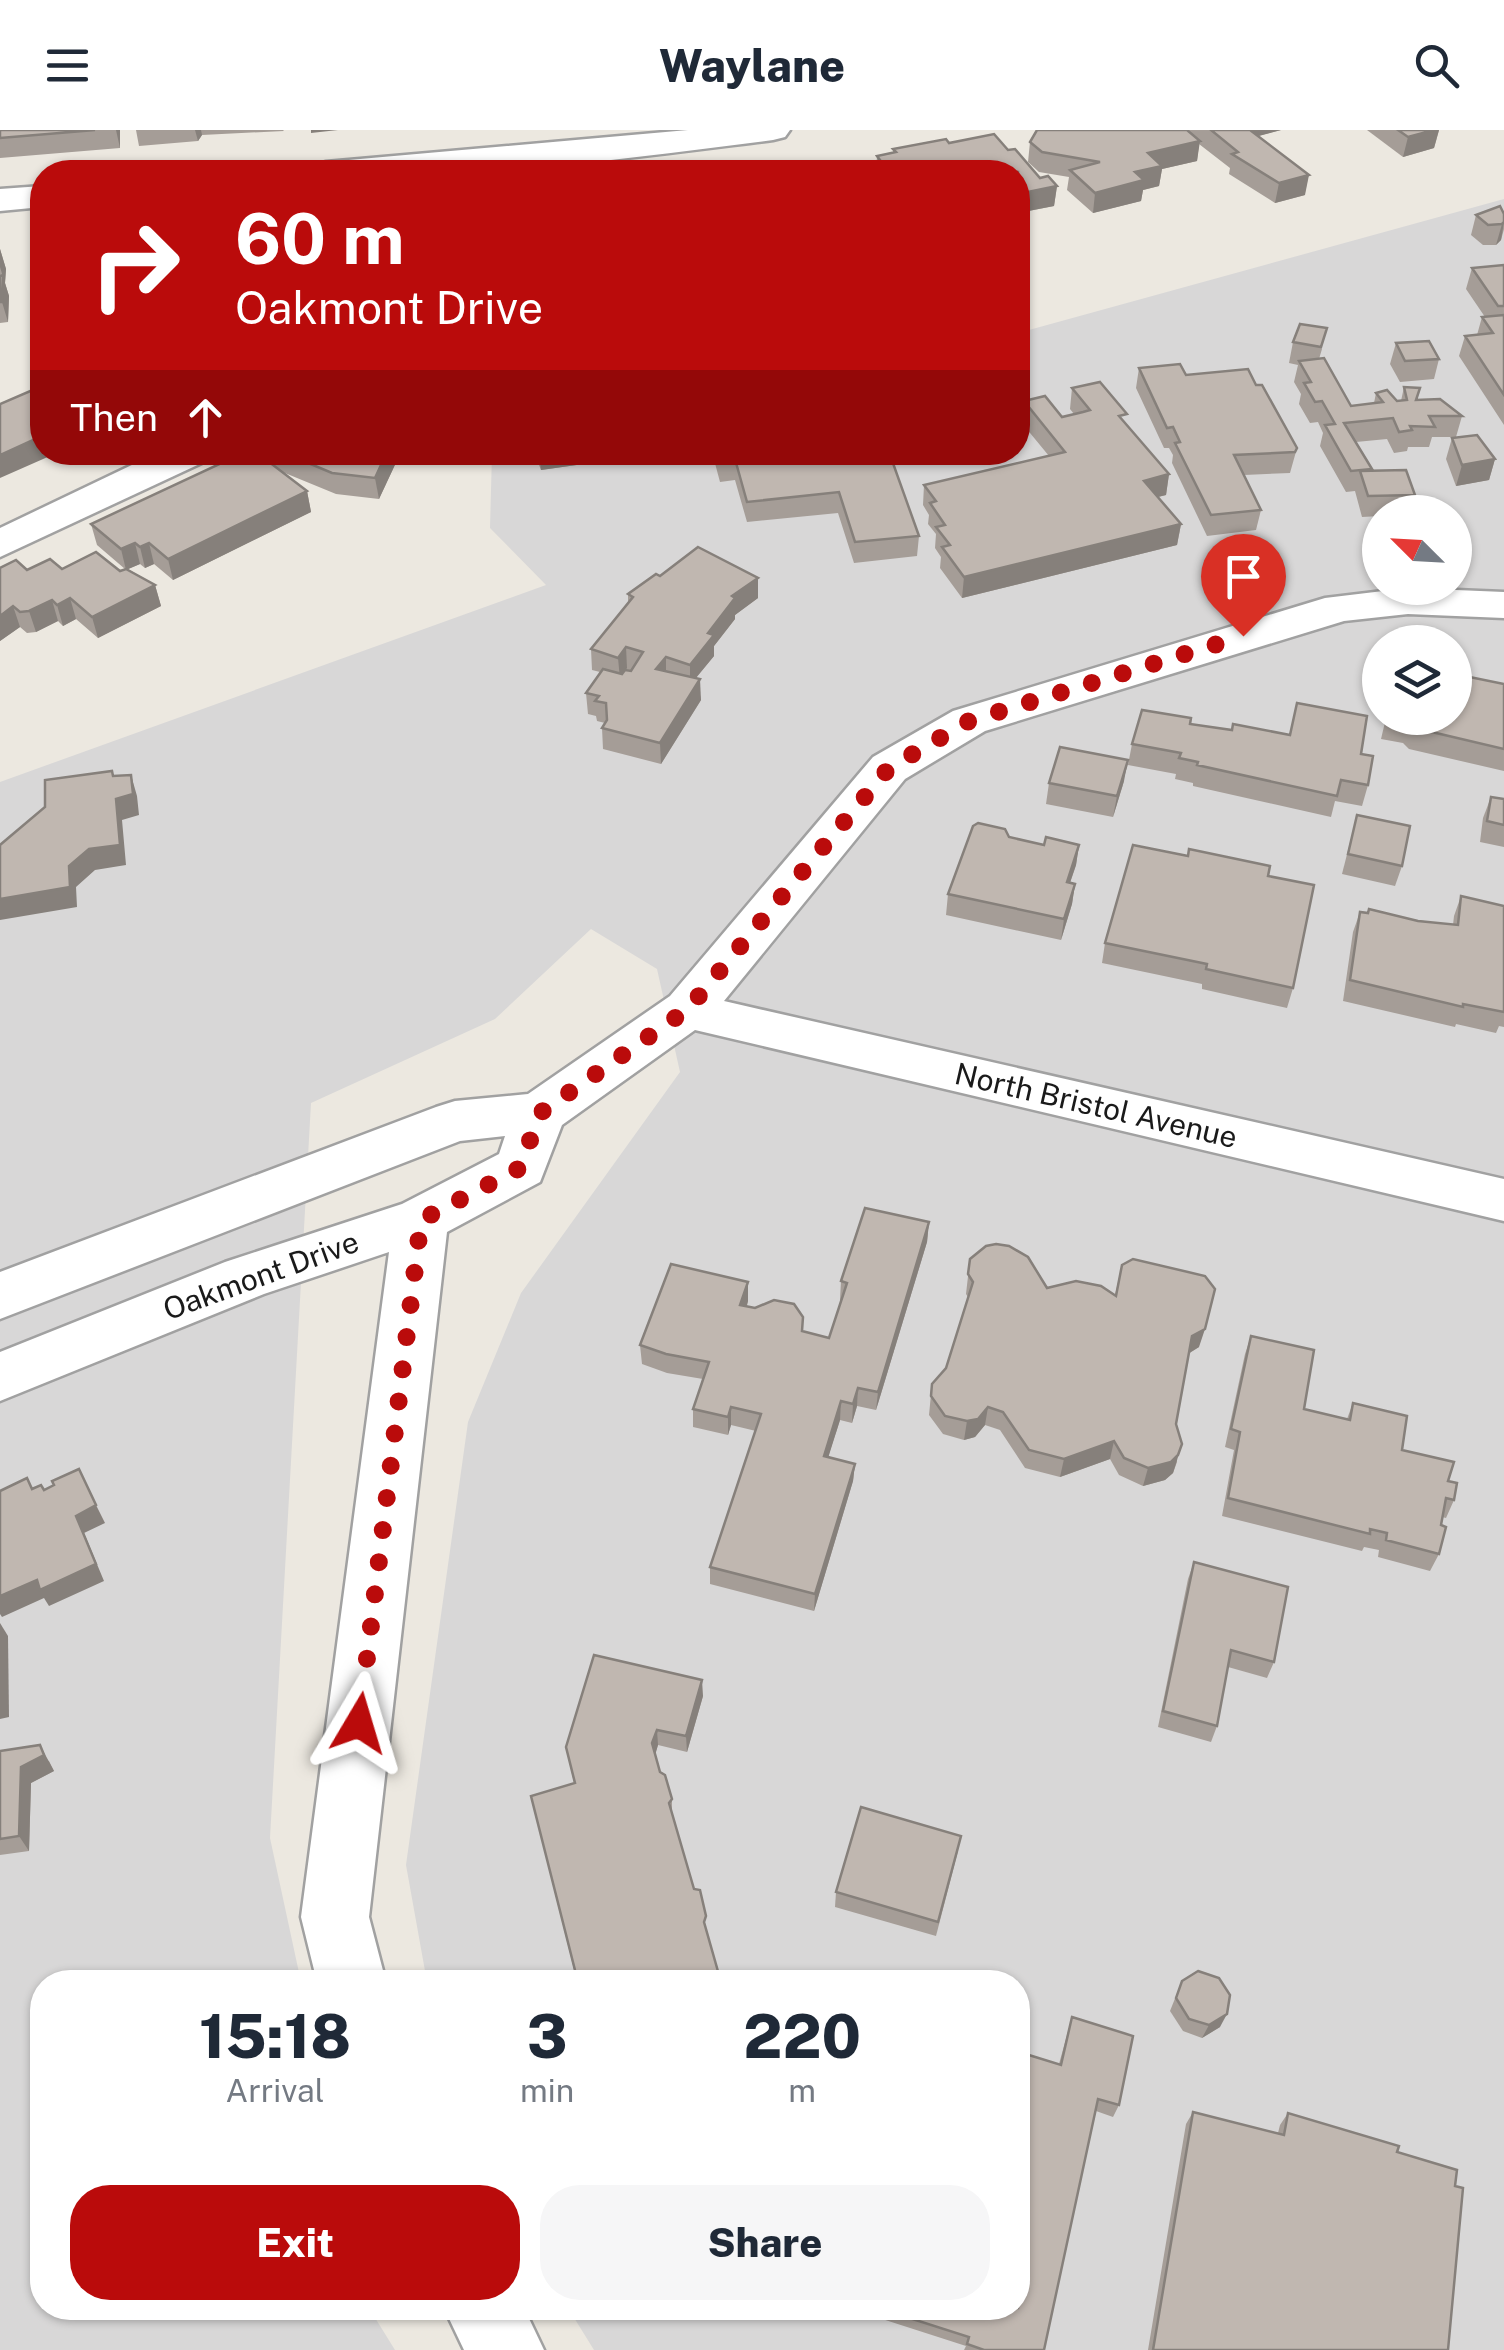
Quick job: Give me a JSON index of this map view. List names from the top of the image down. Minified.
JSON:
{"streets":{"street":["North Bristol Avenue","Oakmont Drive"]},"north":"top left","page":{"header":"Waylane","turn":["60 m","Oakmont Drive"],"then":"Then","eta":["15:18","Arrival","3","min","220","m"],"buttons":["Exit","Share"]}}
